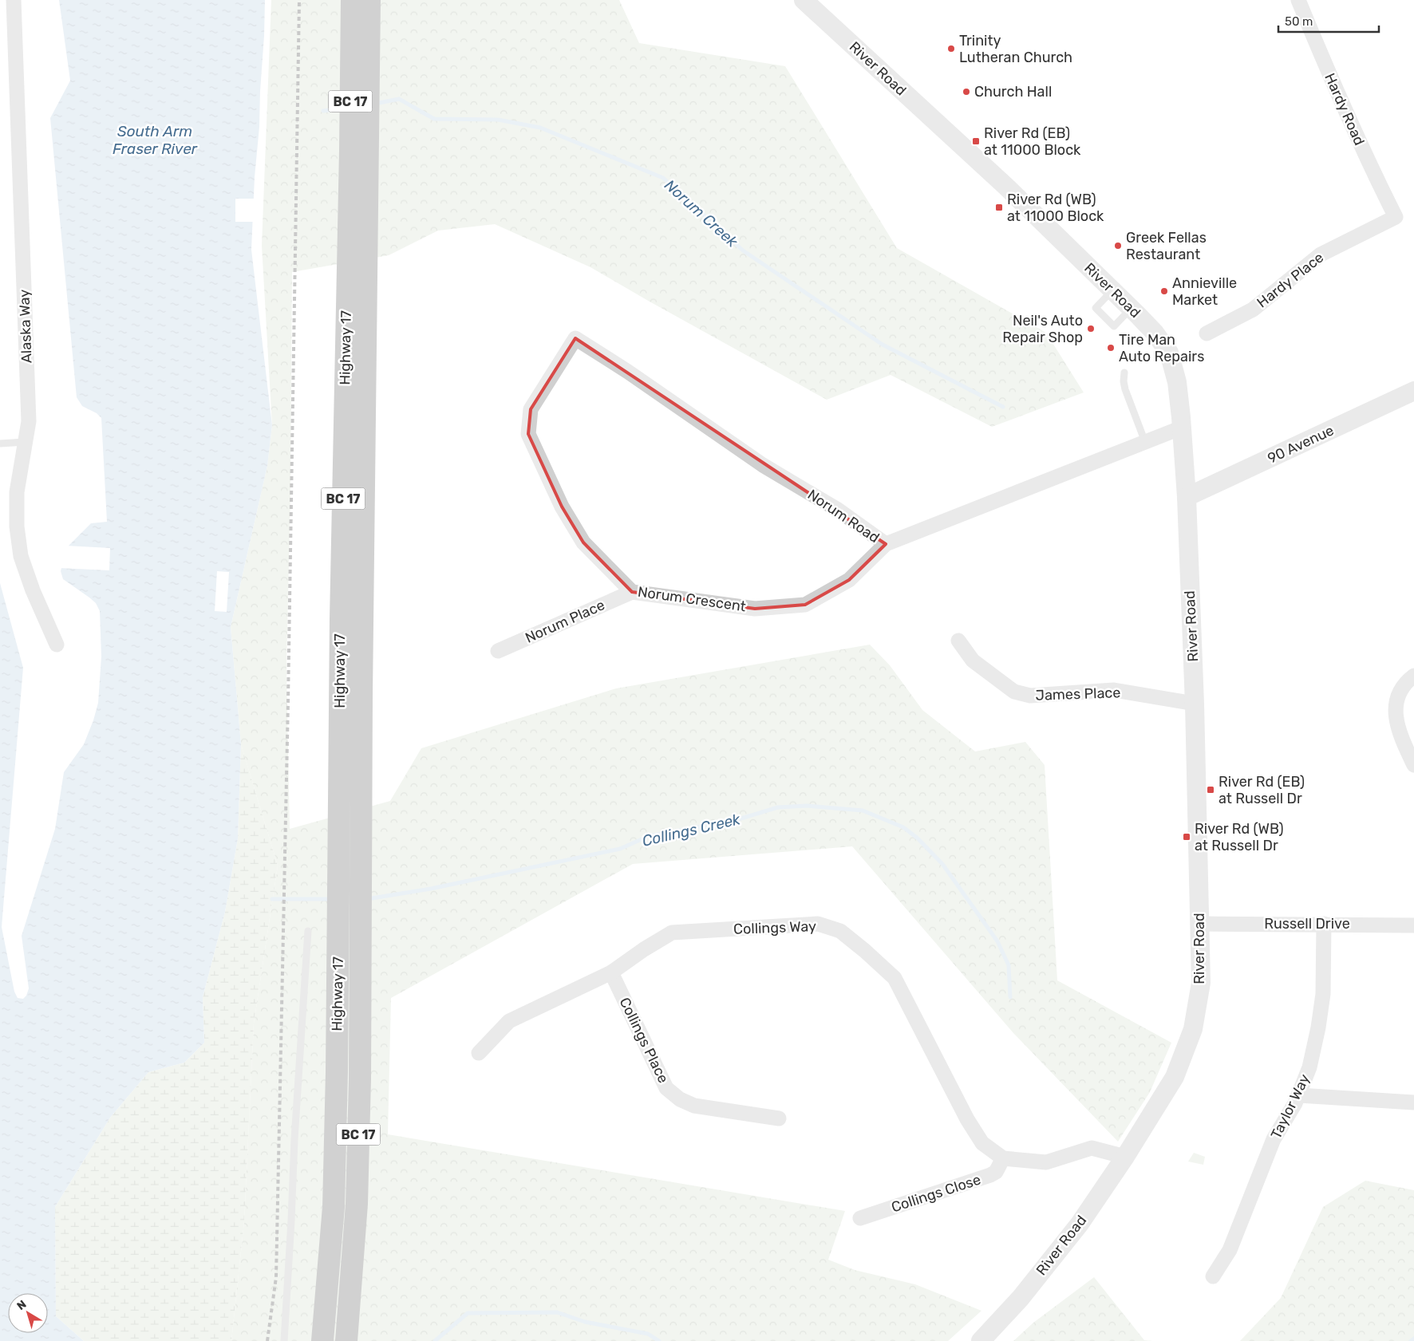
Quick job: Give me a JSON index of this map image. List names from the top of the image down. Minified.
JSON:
{"streets":{"highway":["BC 17","Highway 17"],"street":["River Road","Hardy Road","Hardy Place","Alaska Way","90 Avenue","Norum Road","Norum Crescent","Norum Place","James Place","Russell Drive","Collings Way","Collings Place","Taylor Way","Collings Close"]},"crossings":[["River Road","90 Avenue"],["River Road","Norum Road"],["River Road","James Place"],["River Road","Russell Drive"],["Hardy Road","Hardy Place"],["Norum Road","Norum Crescent"],["Norum Crescent","Norum Place"],["Russell Drive","Taylor Way"],["Collings Way","Collings Place"],["Collings Way","Collings Close"]],"water":["South Arm Fraser River","Norum Creek","Collings Creek"],"places":{"other":["Trinity Lutheran Church","Church Hall","Greek Fellas Restaurant","Annieville Market","Neil's Auto Repair Shop","Tire Man Auto Repairs"],"transit":["River Rd (EB) at 11000 Block","River Rd (WB) at 11000 Block","River Rd (EB) at Russell Dr","River Rd (WB) at Russell Dr"]},"scale_bar":"50 m","north":"top left"}
